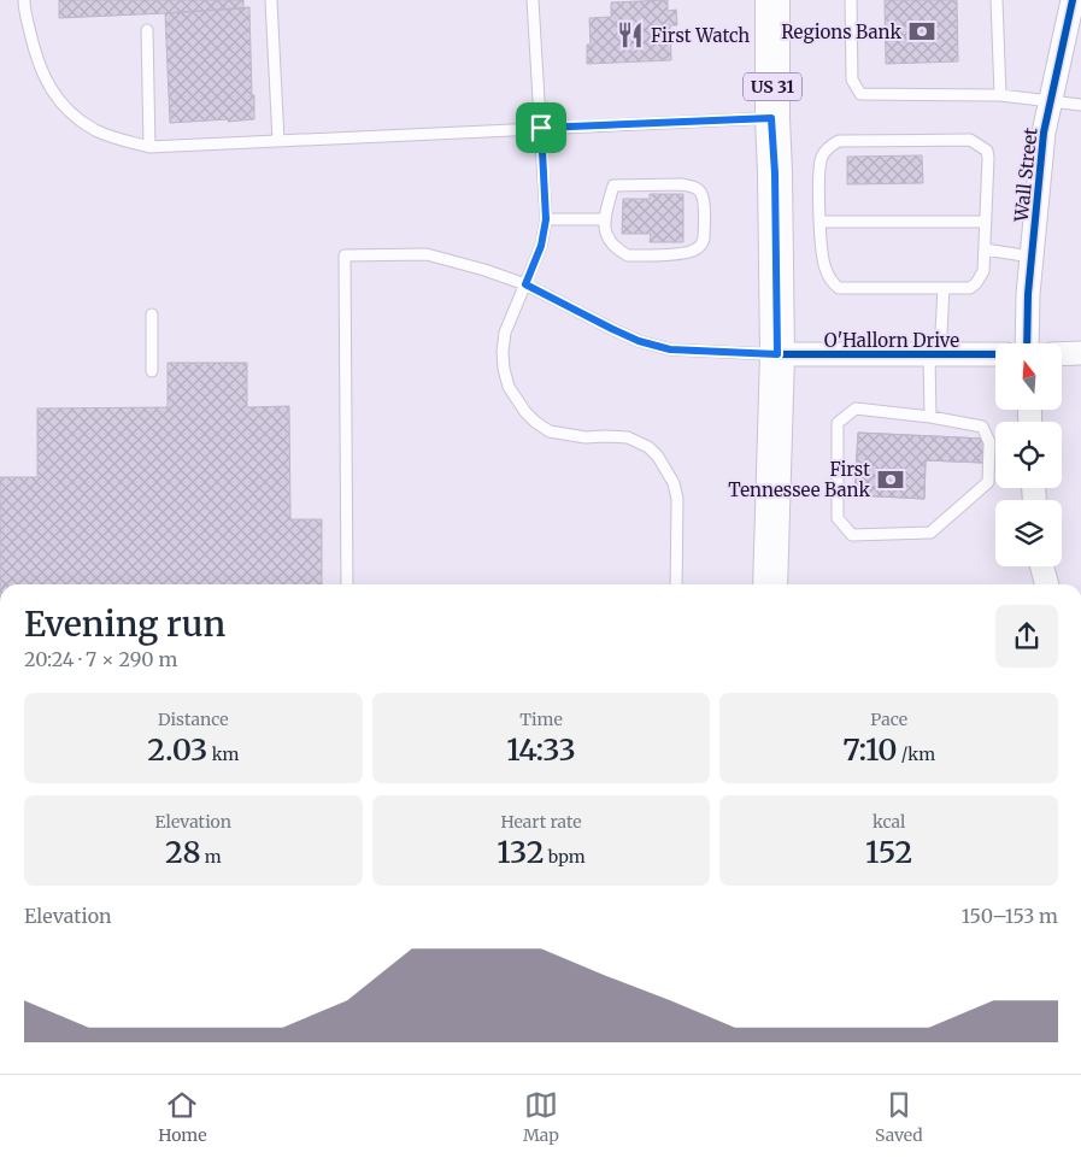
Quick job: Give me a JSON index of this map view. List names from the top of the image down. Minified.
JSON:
{"streets":{"main road":["US 31"],"street":["Wall Street","O'Hallorn Drive"]},"crossings":[["US 31","O'Hallorn Drive"]],"places":{"bank":["Regions Bank","First Tennessee Bank"],"restaurant":["First Watch"]},"north":"top","page":{"heading":["Evening run","20:24 · 7 × 290 m"],"stats":[["Distance","2.03 km"],["Time","14:33"],["Pace","7:10 /km"],["Elevation","28 m"],["Heart rate","132 bpm"],["kcal","152"]],"chart":["Elevation","150–153 m"],"tabs":["Home","Map","Saved"]}}
